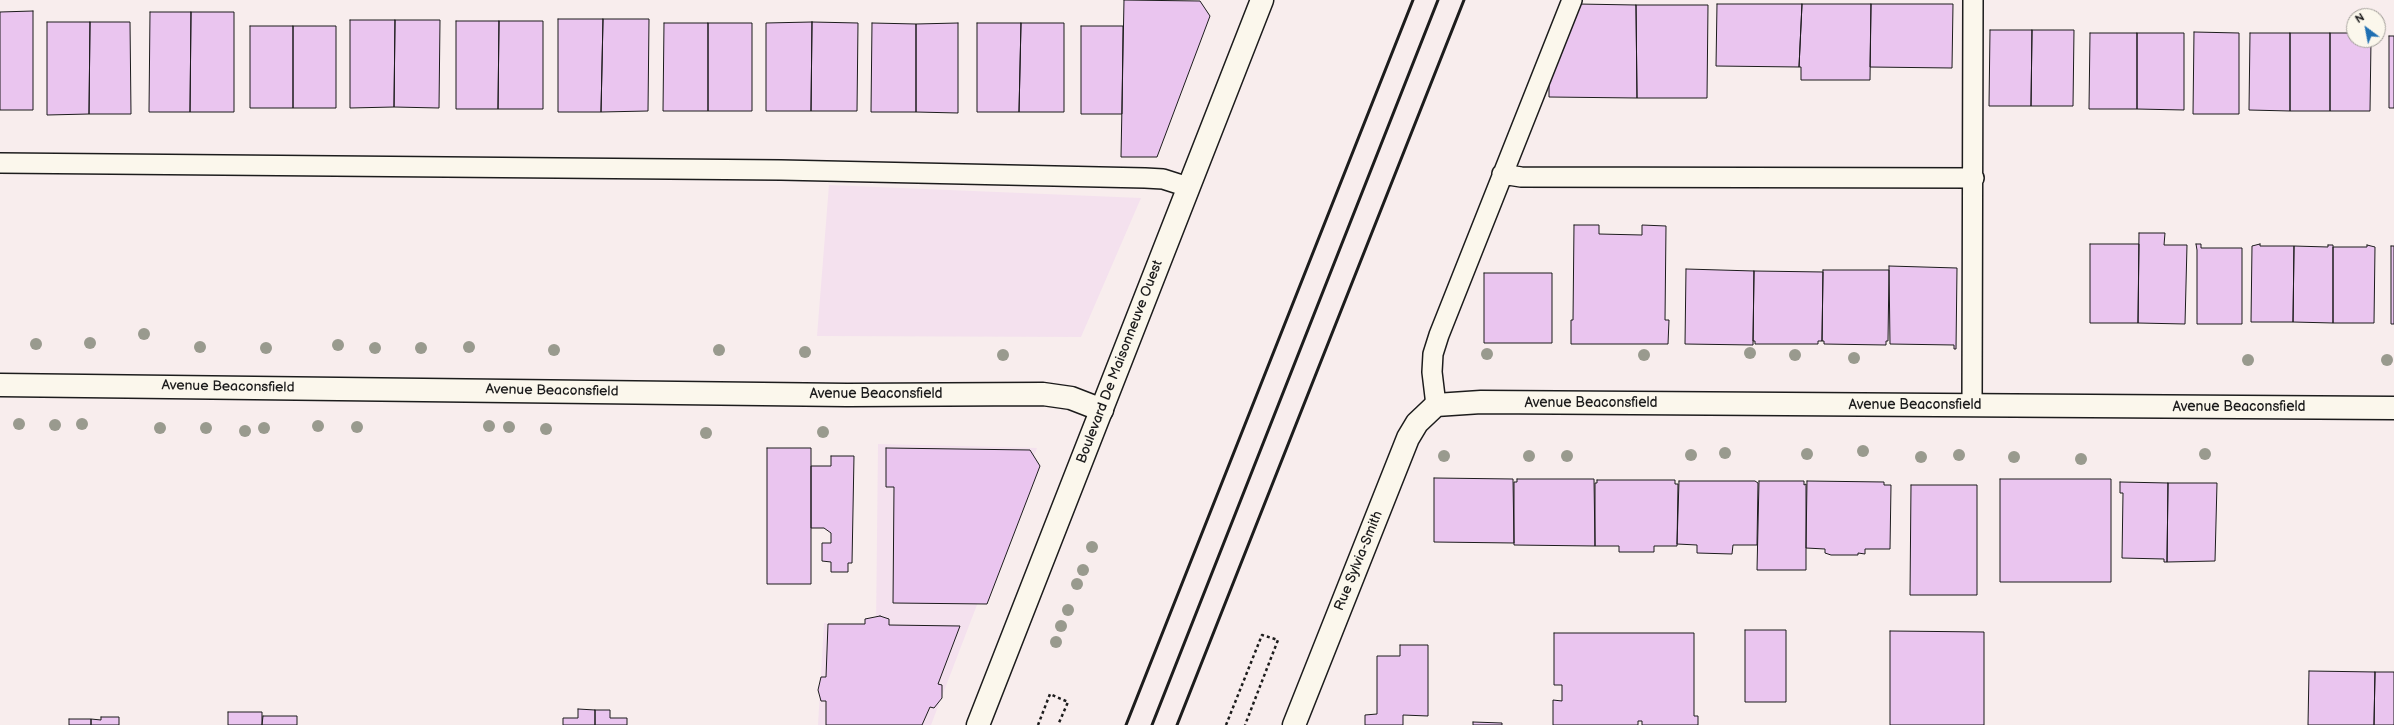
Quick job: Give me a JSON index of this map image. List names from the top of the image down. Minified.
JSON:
{"streets":{"street":["Boulevard De Maisonneuve Ouest","Avenue Beaconsfield","Rue Sylvia-Smith"]},"crossings":[["Boulevard De Maisonneuve Ouest","Avenue Beaconsfield"],["Avenue Beaconsfield","Rue Sylvia-Smith"]],"north":"top left"}
